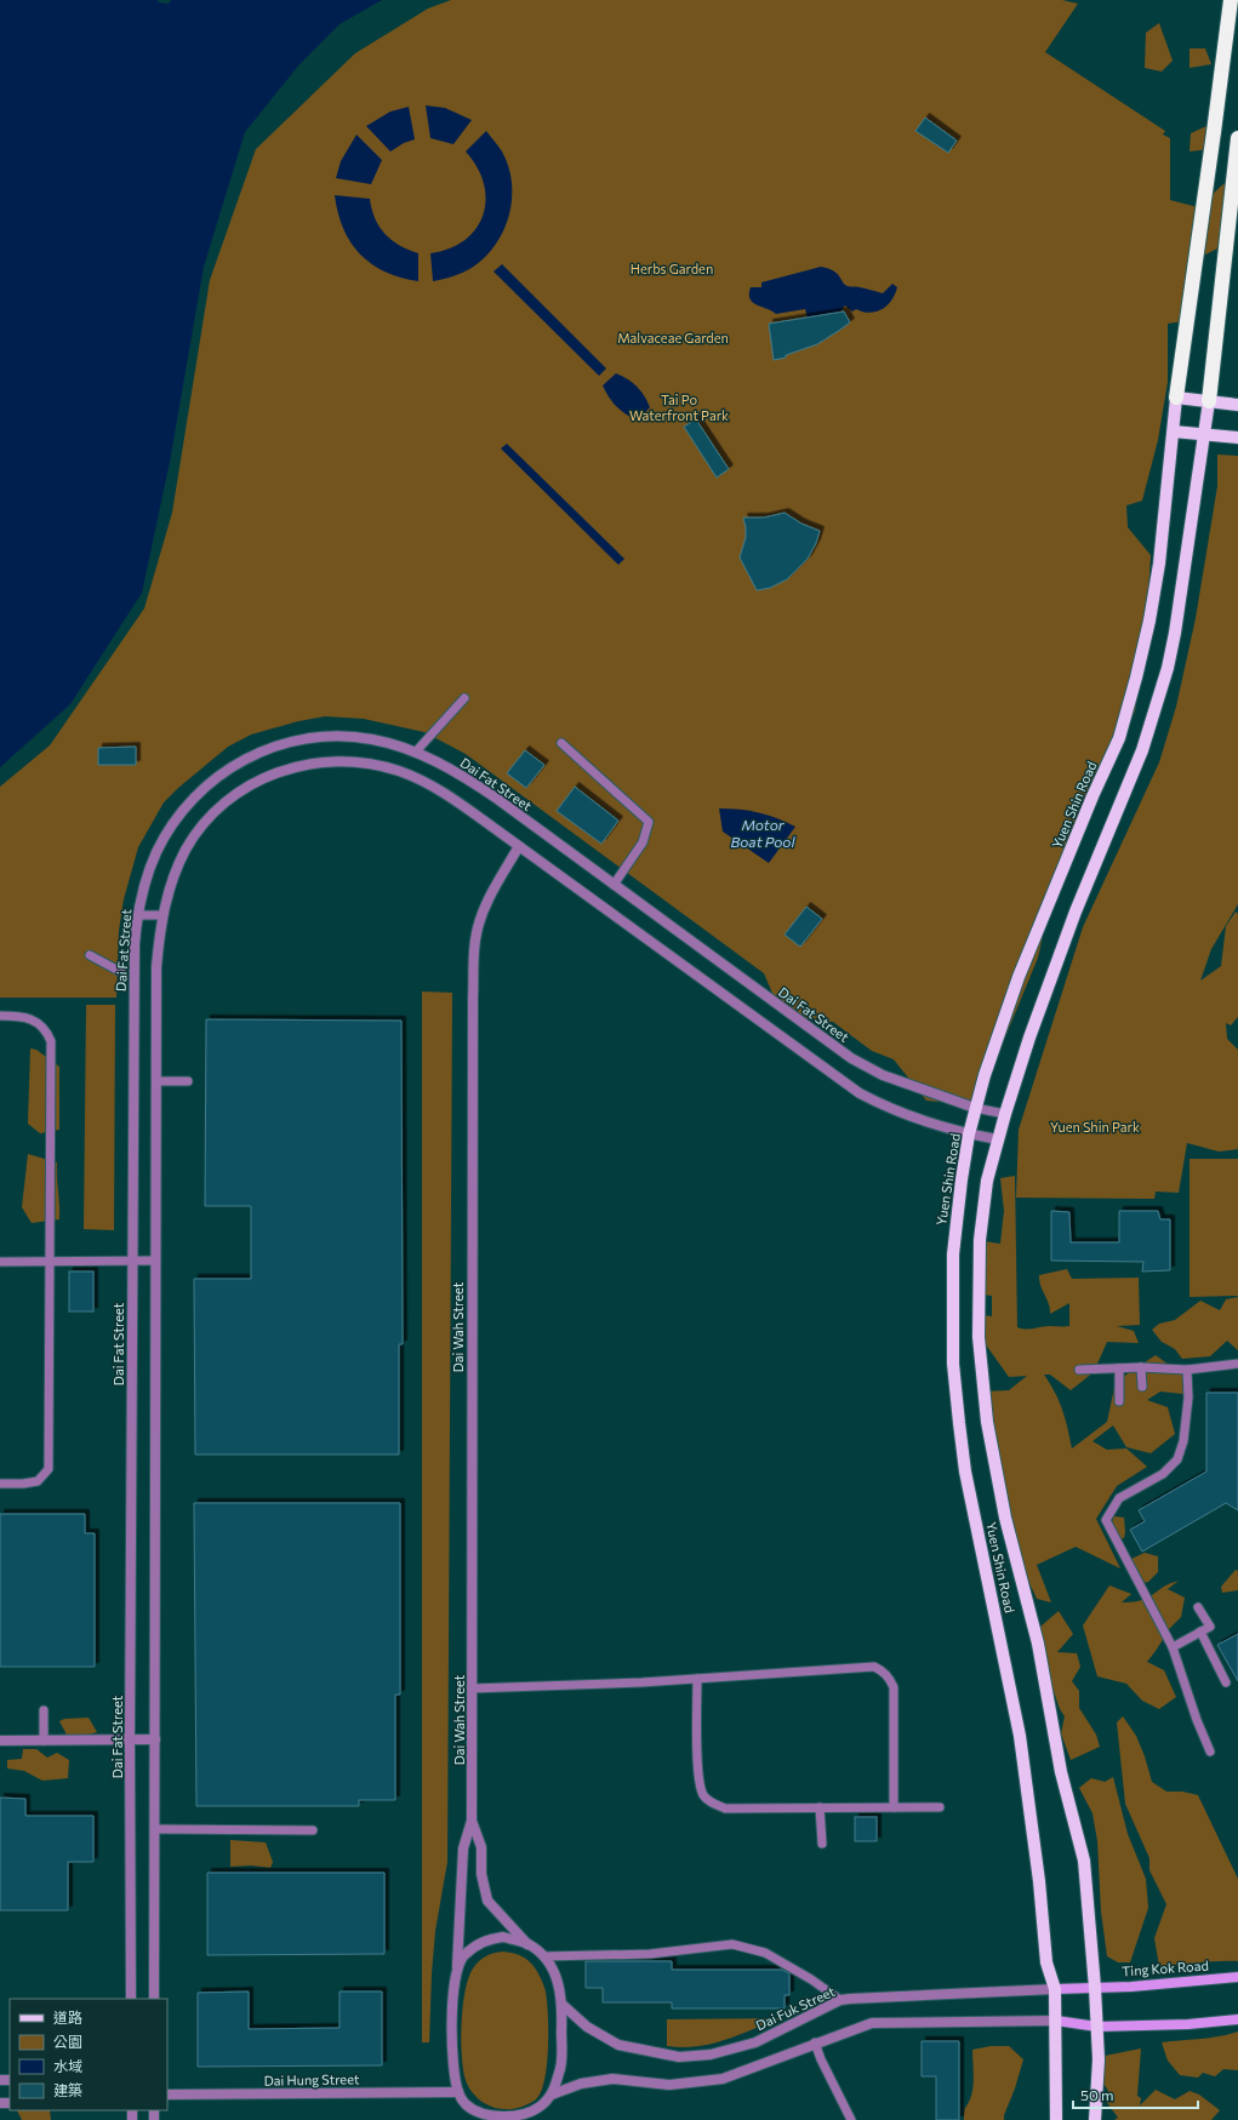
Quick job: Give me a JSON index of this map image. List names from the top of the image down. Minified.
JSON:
{"streets":{"main road":["Yuen Shin Road","Ting Kok Road"],"street":["Dai Fat Street","Dai Wah Street","Dai Fuk Street","Dai Hung Street"]},"crossings":[["Dai Fat Street","Yuen Shin Road"],["Yuen Shin Road","Ting Kok Road"],["Yuen Shin Road","Dai Fuk Street"],["Dai Wah Street","Dai Fuk Street"],["Dai Wah Street","Dai Hung Street"],["Ting Kok Road","Dai Fuk Street"],["Dai Fuk Street","Dai Hung Street"]],"water":["Motor Boat Pool"],"parks":["Herbs Garden","Malvaceae Garden","Tai Po Waterfront Park","Yuen Shin Park"],"legend":["道路","公園","水域","建築"],"scale_bar":"50 m"}
